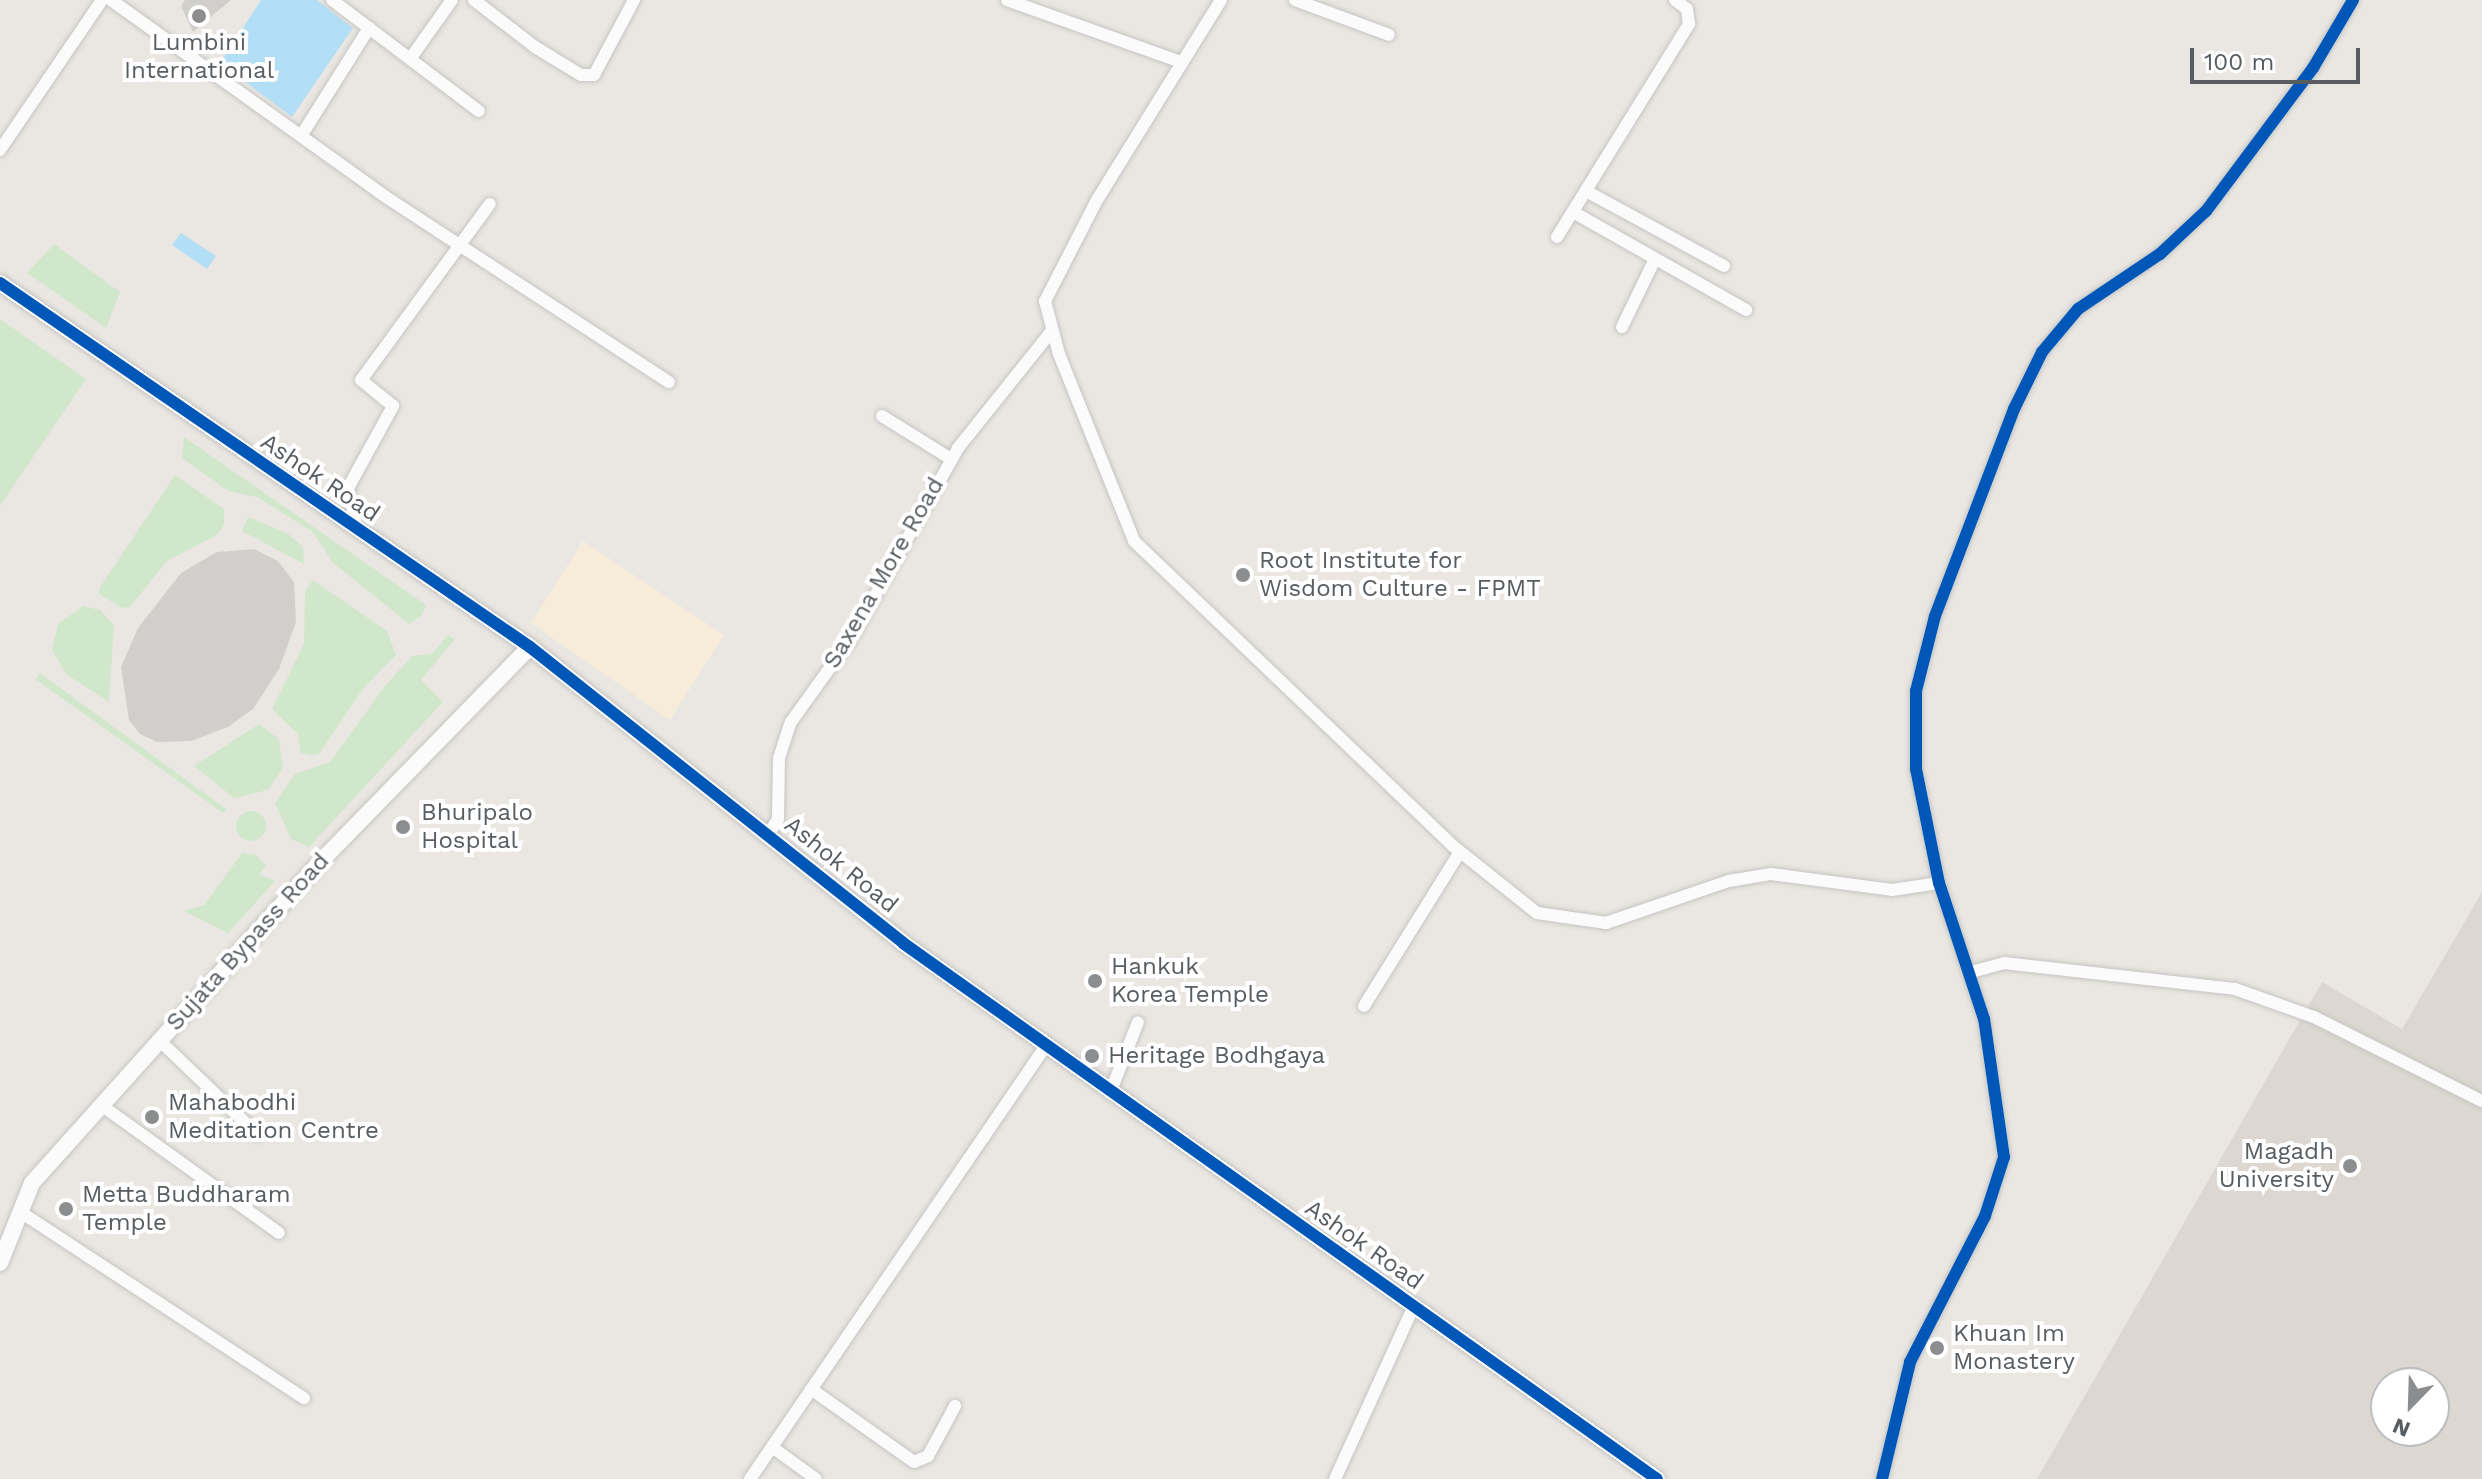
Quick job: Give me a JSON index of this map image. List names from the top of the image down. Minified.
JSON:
{"streets":{"street":["Ashok Road","Saxena More Road","Sujata Bypass Road"]},"crossings":[["Ashok Road","Saxena More Road"],["Ashok Road","Sujata Bypass Road"]],"places":["Lumbini International","Root Institute for Wisdom Culture - FPMT","Bhuripalo Hospital","Hankuk Korea Temple","Heritage Bodhgaya","Mahabodhi Meditation Centre","Magadh University","Metta Buddharam Temple","Khuan Im Monastery"],"scale_bar":"100 m","north":"bottom left"}
